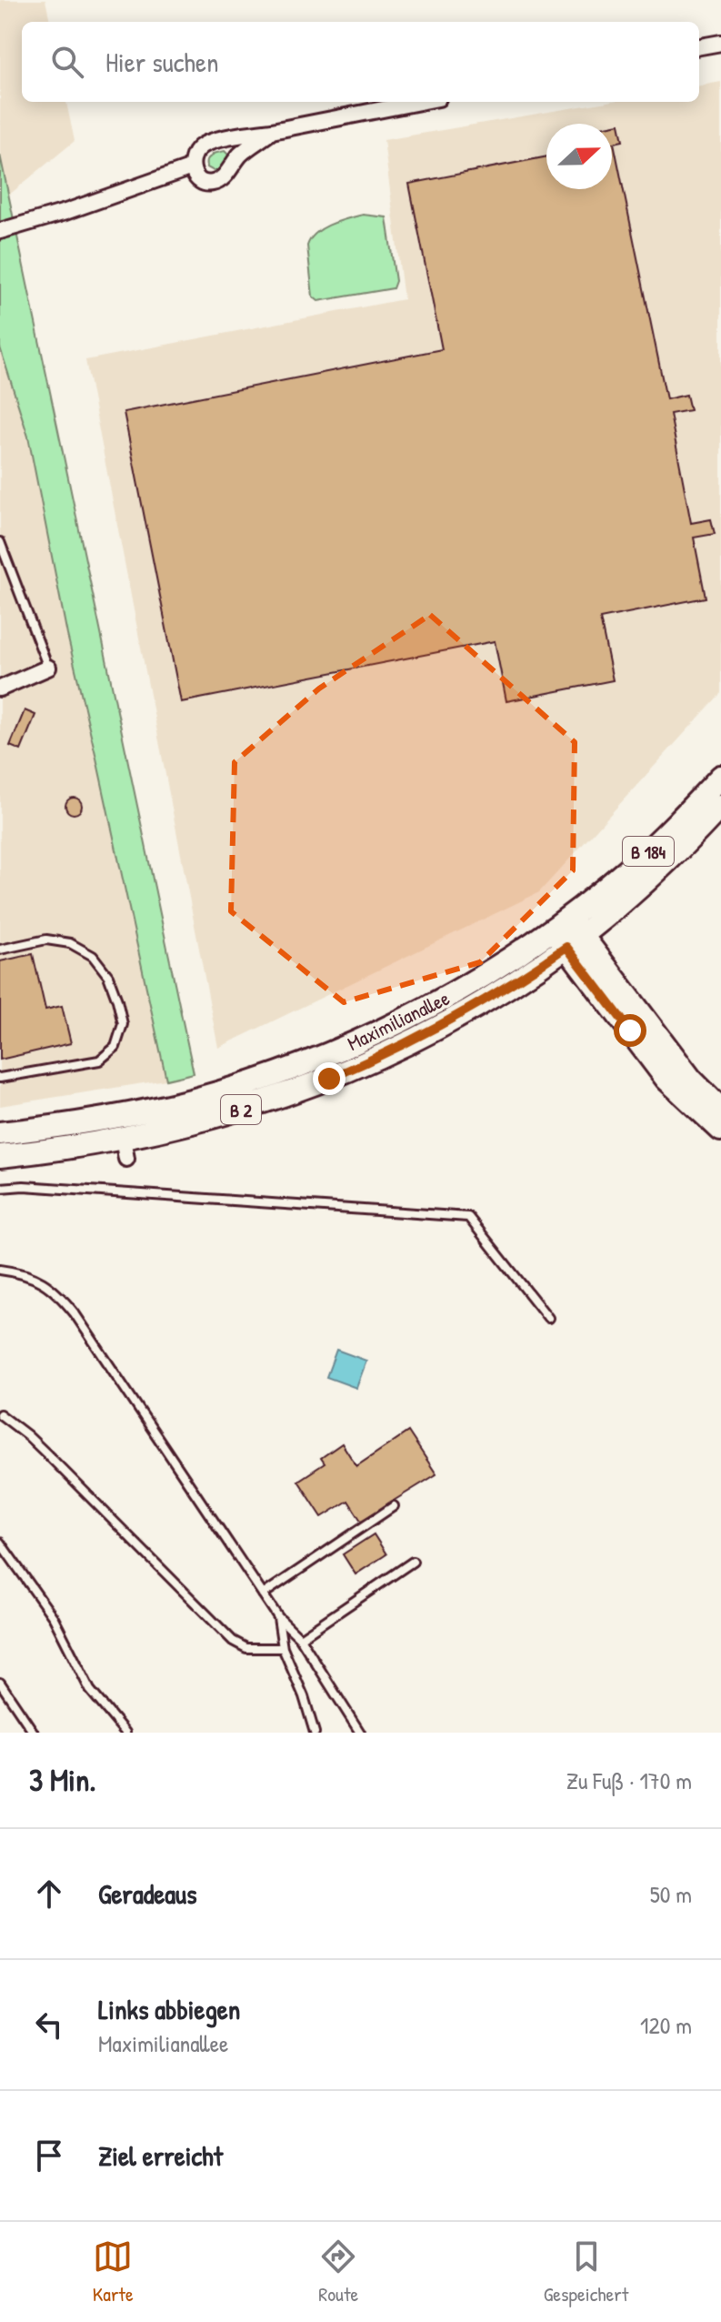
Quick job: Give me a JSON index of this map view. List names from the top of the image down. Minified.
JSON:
{"streets":{"main road":["B 184","Maximilianallee","B 2"]},"crossings":[["B 184","Maximilianallee"]],"north":"right","page":{"search":"Hier suchen","heading":["3 Min.","Zu Fuß · 170 m"],"list":[["Geradeaus","50 m"],["Links abbiegen","Maximilianallee","120 m"],"Ziel erreicht"],"nav":["Karte","Route","Gespeichert"]}}
